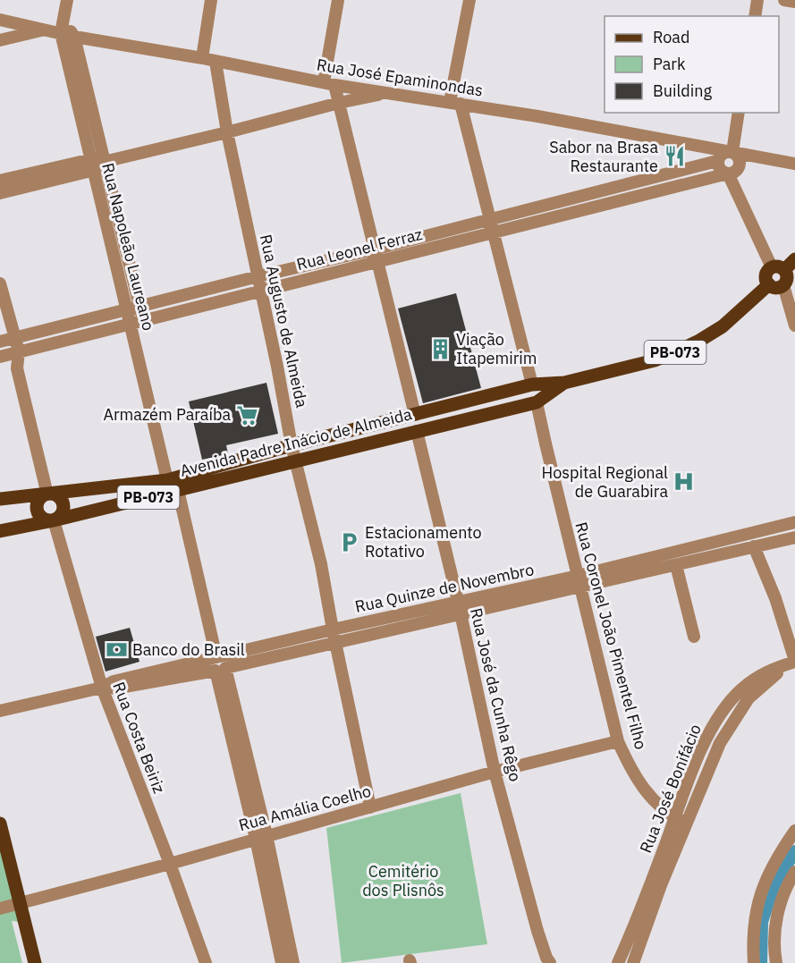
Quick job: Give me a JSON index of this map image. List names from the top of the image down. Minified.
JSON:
{"streets":{"main road":["PB-073","Avenida Padre Inácio de Almeida"],"street":["Rua José Epaminondas","Rua Napoleão Laureano","Rua Leonel Ferraz","Rua Augusto de Almeida","Rua Quinze de Novembro","Rua Coronel João Pimentel Filho","Rua José da Cunha Rêgo","Rua Costa Beiriz","Rua José Bonifácio","Rua Amália Coelho"]},"crossings":[["Rua José Epaminondas","Rua Napoleão Laureano"],["Rua José Epaminondas","Rua Leonel Ferraz"],["Rua José Epaminondas","Rua Augusto de Almeida"],["Rua Napoleão Laureano","Rua Leonel Ferraz"],["Rua Napoleão Laureano","Avenida Padre Inácio de Almeida"],["Rua Leonel Ferraz","Rua Augusto de Almeida"],["Rua Augusto de Almeida","Avenida Padre Inácio de Almeida"],["Rua Augusto de Almeida","Rua Quinze de Novembro"],["Rua Augusto de Almeida","Rua Amália Coelho"],["Avenida Padre Inácio de Almeida","Rua Coronel João Pimentel Filho"],["Avenida Padre Inácio de Almeida","Rua José da Cunha Rêgo"],["Avenida Padre Inácio de Almeida","Rua Costa Beiriz"],["Rua Quinze de Novembro","Rua Coronel João Pimentel Filho"],["Rua Quinze de Novembro","Rua José da Cunha Rêgo"],["Rua Quinze de Novembro","Rua Costa Beiriz"],["Rua Coronel João Pimentel Filho","Rua José Bonifácio"],["Rua Coronel João Pimentel Filho","Rua Amália Coelho"],["Rua José da Cunha Rêgo","Rua Amália Coelho"],["Rua Costa Beiriz","Rua Amália Coelho"]],"parks":["Cemitério dos Plisnôs"],"places":{"restaurant":["Sabor na Brasa Restaurante"],"building":["Viação Itapemirim"],"supermarket":["Armazém Paraíba"],"hospital":["Hospital Regional de Guarabira"],"parking":["Estacionamento Rotativo"],"bank":["Banco do Brasil"]},"legend":["Road","Park","Building"]}
